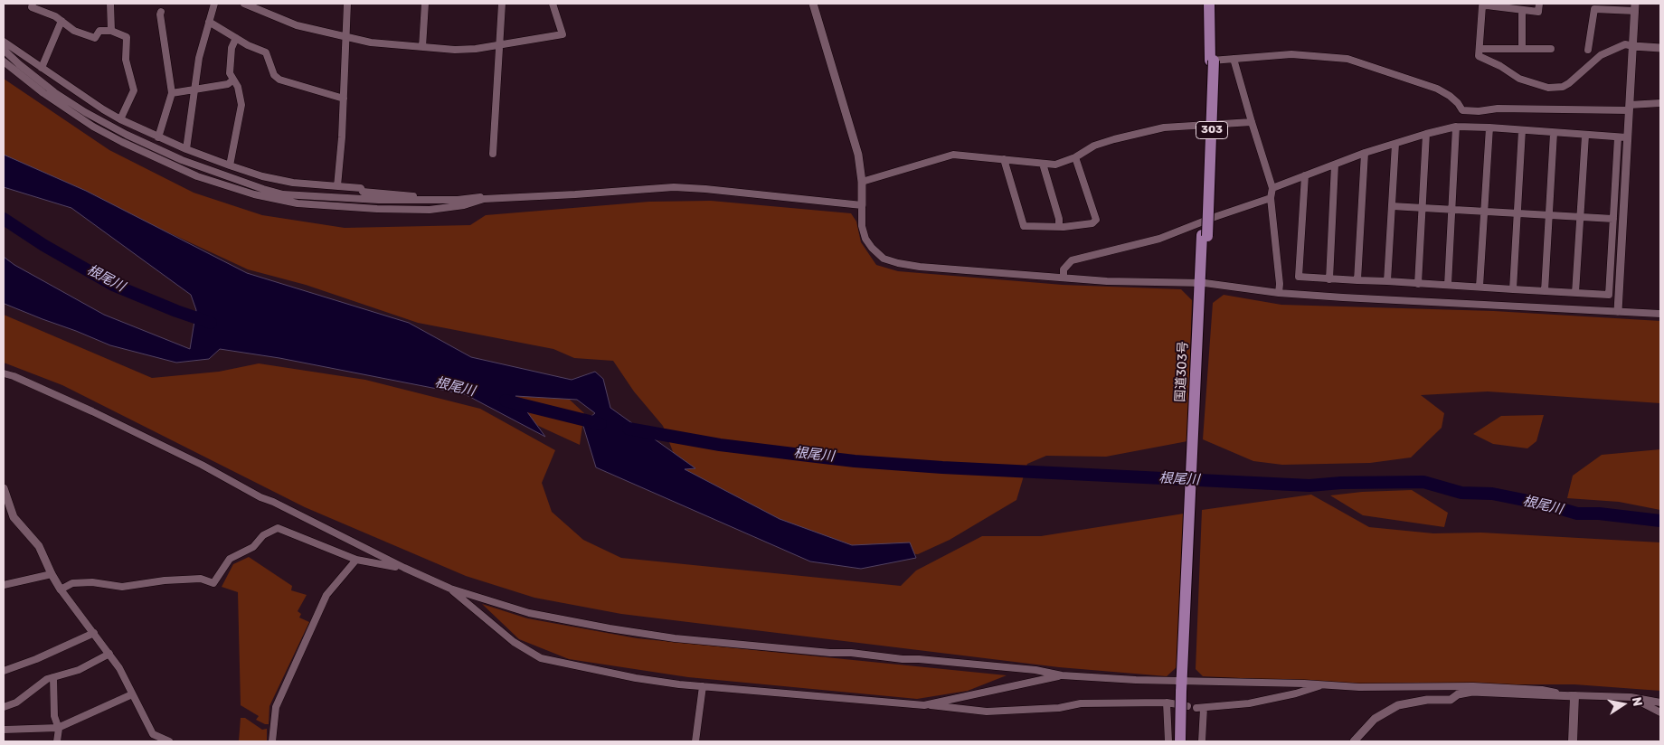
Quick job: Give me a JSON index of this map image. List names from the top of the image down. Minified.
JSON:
{"streets":{"highway":["303","国道303号"]},"water":["根尾川"],"north":"right"}
